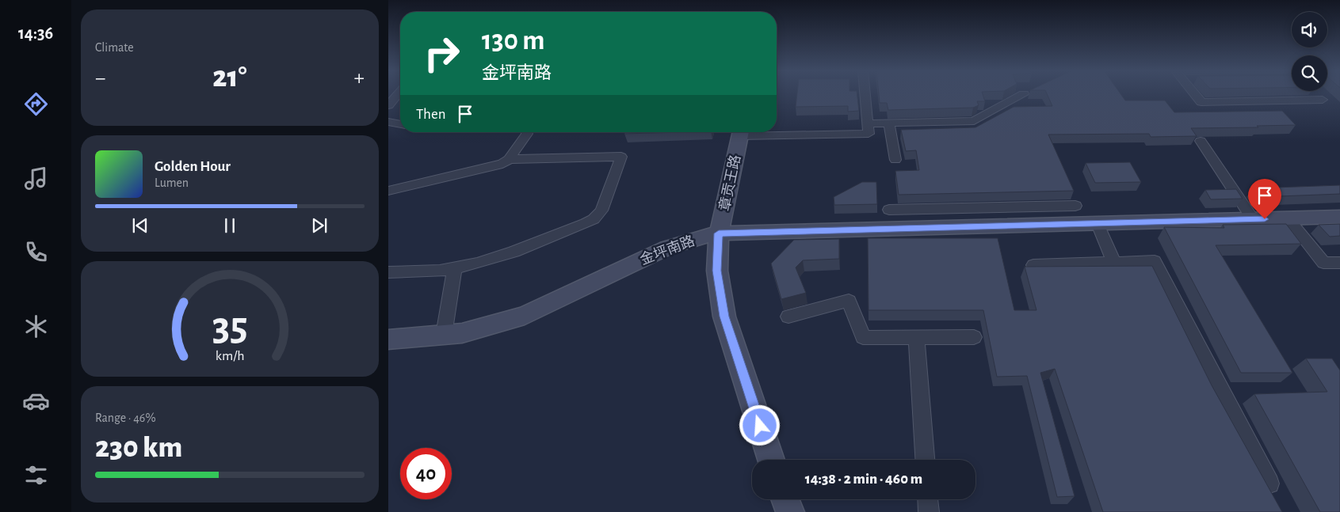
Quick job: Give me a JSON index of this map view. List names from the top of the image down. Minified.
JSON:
{"streets":{"street":["章贡王路","金坪南路"]},"crossings":[["章贡王路","金坪南路"]],"page":{"tabs":"14:36","tile":["Climate",["Range · 46%","230 km"]],"turn":["130 m","金坪南路"],"heat":["−","21°","+"],"then":"Then","song":["Golden Hour","Lumen"],"limit":"40","trip":"14:38 · 2 min · 460 m","gauge":["35","km/h"]}}
